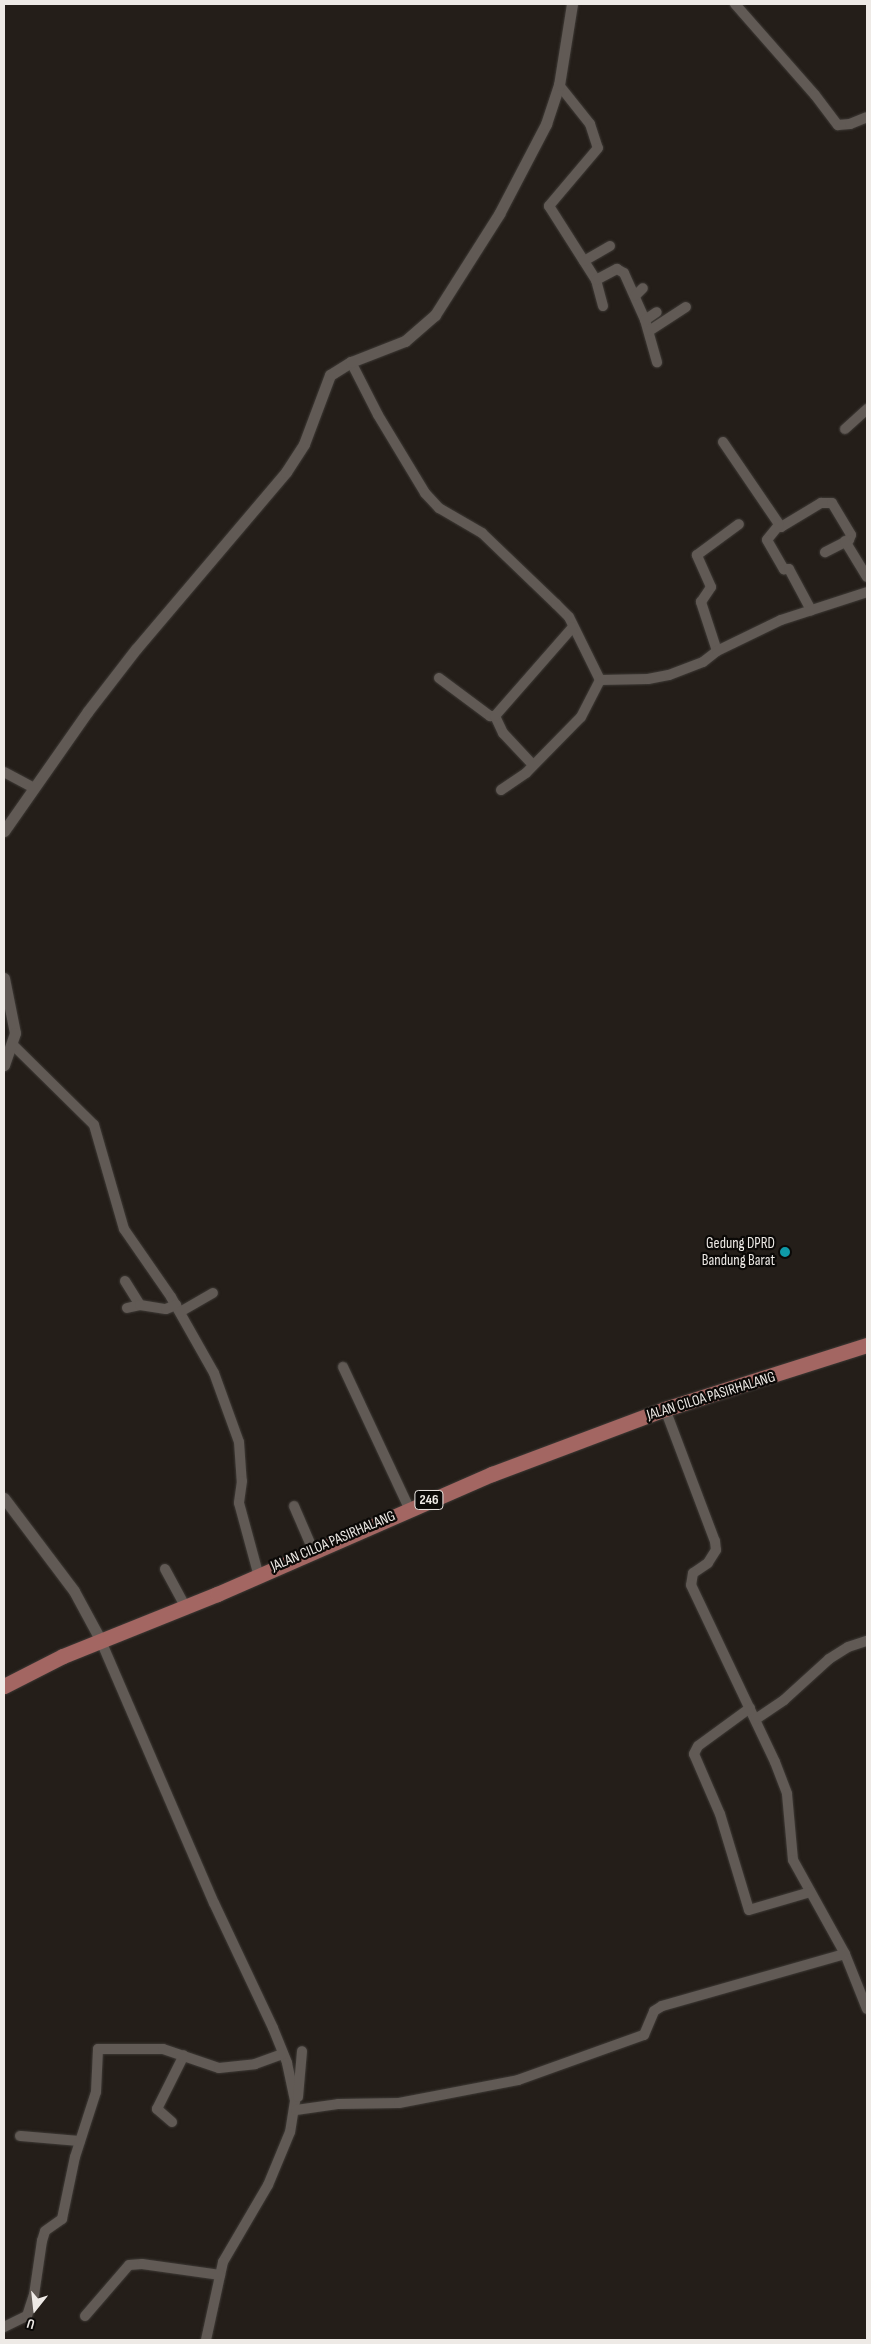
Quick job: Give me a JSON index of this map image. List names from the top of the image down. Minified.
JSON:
{"streets":{"main road":["JALAN CILOA PASIRHALANG","246"]},"places":["Gedung DPRD Bandung Barat"],"north":"bottom"}
